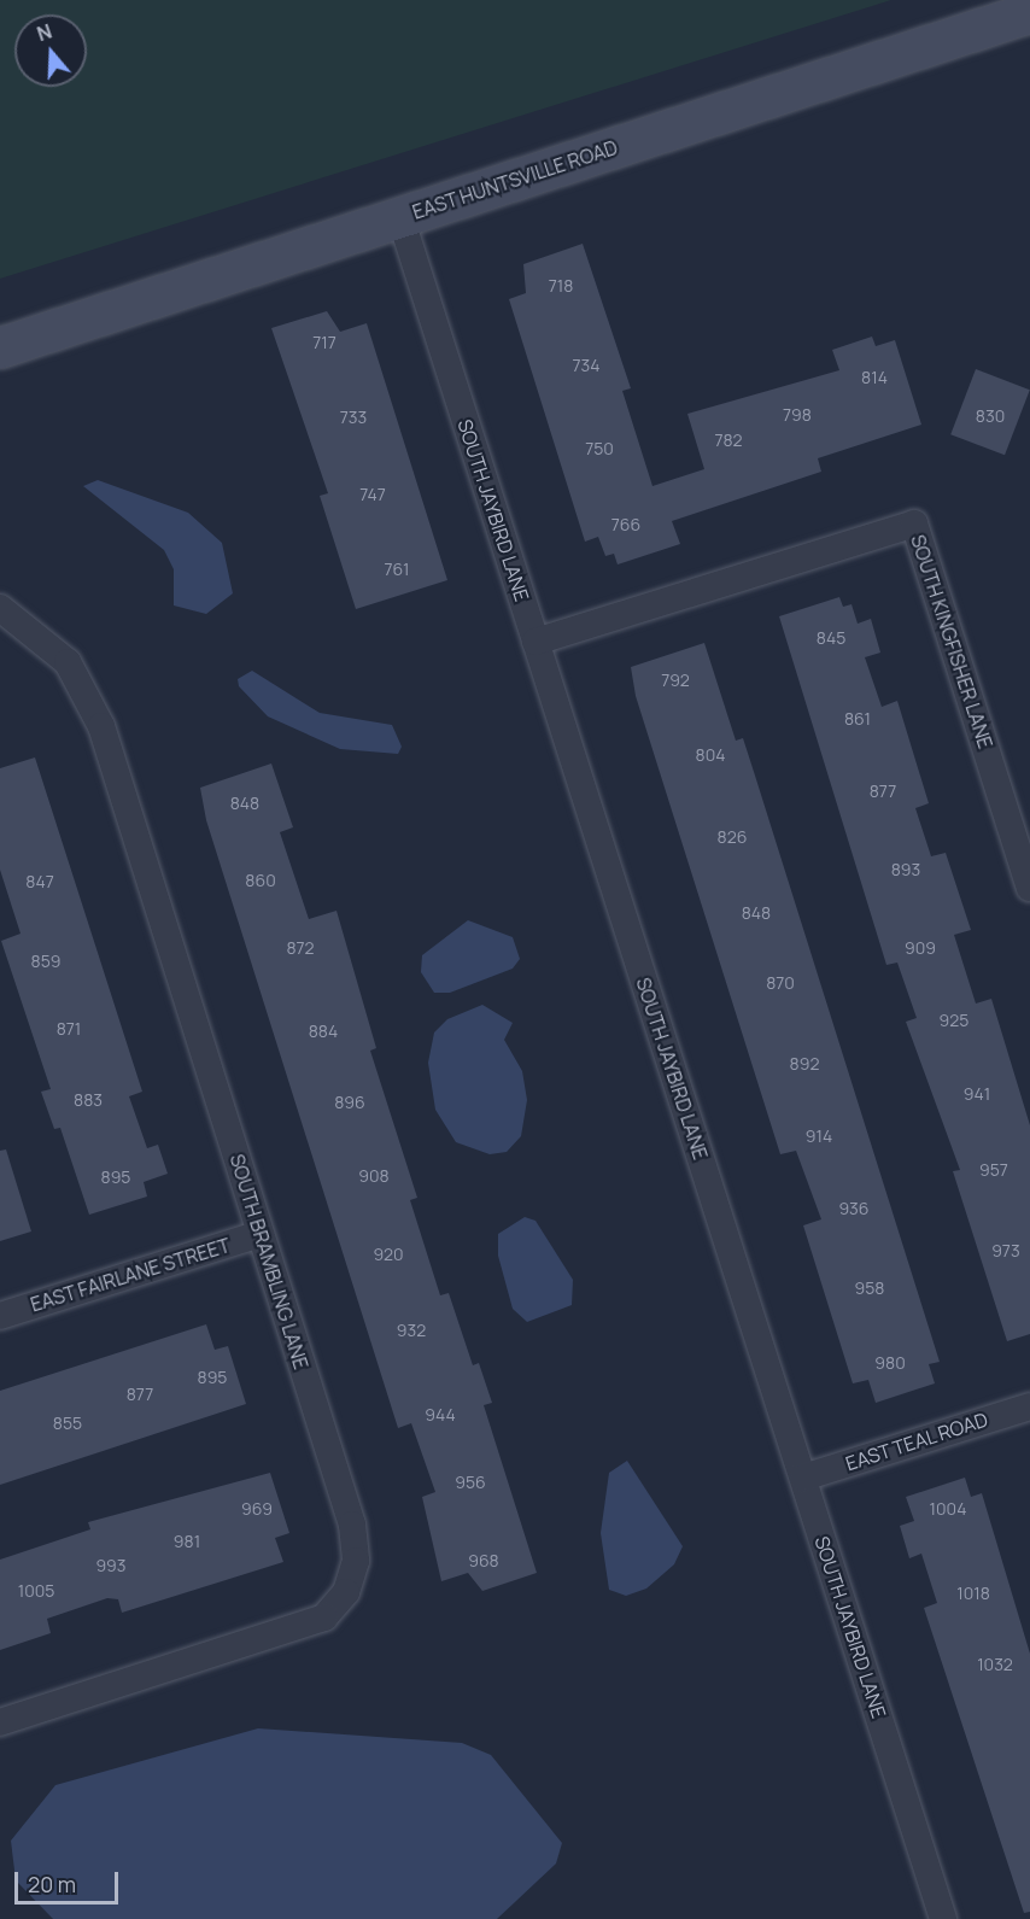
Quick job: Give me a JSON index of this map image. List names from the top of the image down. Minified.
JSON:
{"streets":{"main road":["EAST HUNTSVILLE ROAD"],"street":["SOUTH JAYBIRD LANE","SOUTH KINGFISHER LANE","SOUTH BRAMBLING LANE","EAST FAIRLANE STREET","EAST TEAL ROAD"]},"crossings":[["EAST HUNTSVILLE ROAD","SOUTH JAYBIRD LANE"],["SOUTH JAYBIRD LANE","SOUTH KINGFISHER LANE"],["SOUTH JAYBIRD LANE","EAST TEAL ROAD"],["SOUTH BRAMBLING LANE","EAST FAIRLANE STREET"]],"house_numbers":["718","717","734","814","798","830","733","782","750","747","766","761","845","792","861","804","877","848","826","893","860","847","848","872","909","859","870","925","871","884","892","941","883","896","914","957","908","895","936","973","920","958","932","980","895","877","944","855","956","969","1004","981","968","993","1005","1018","1032"],"scale_bar":"20 m","north":"top"}
